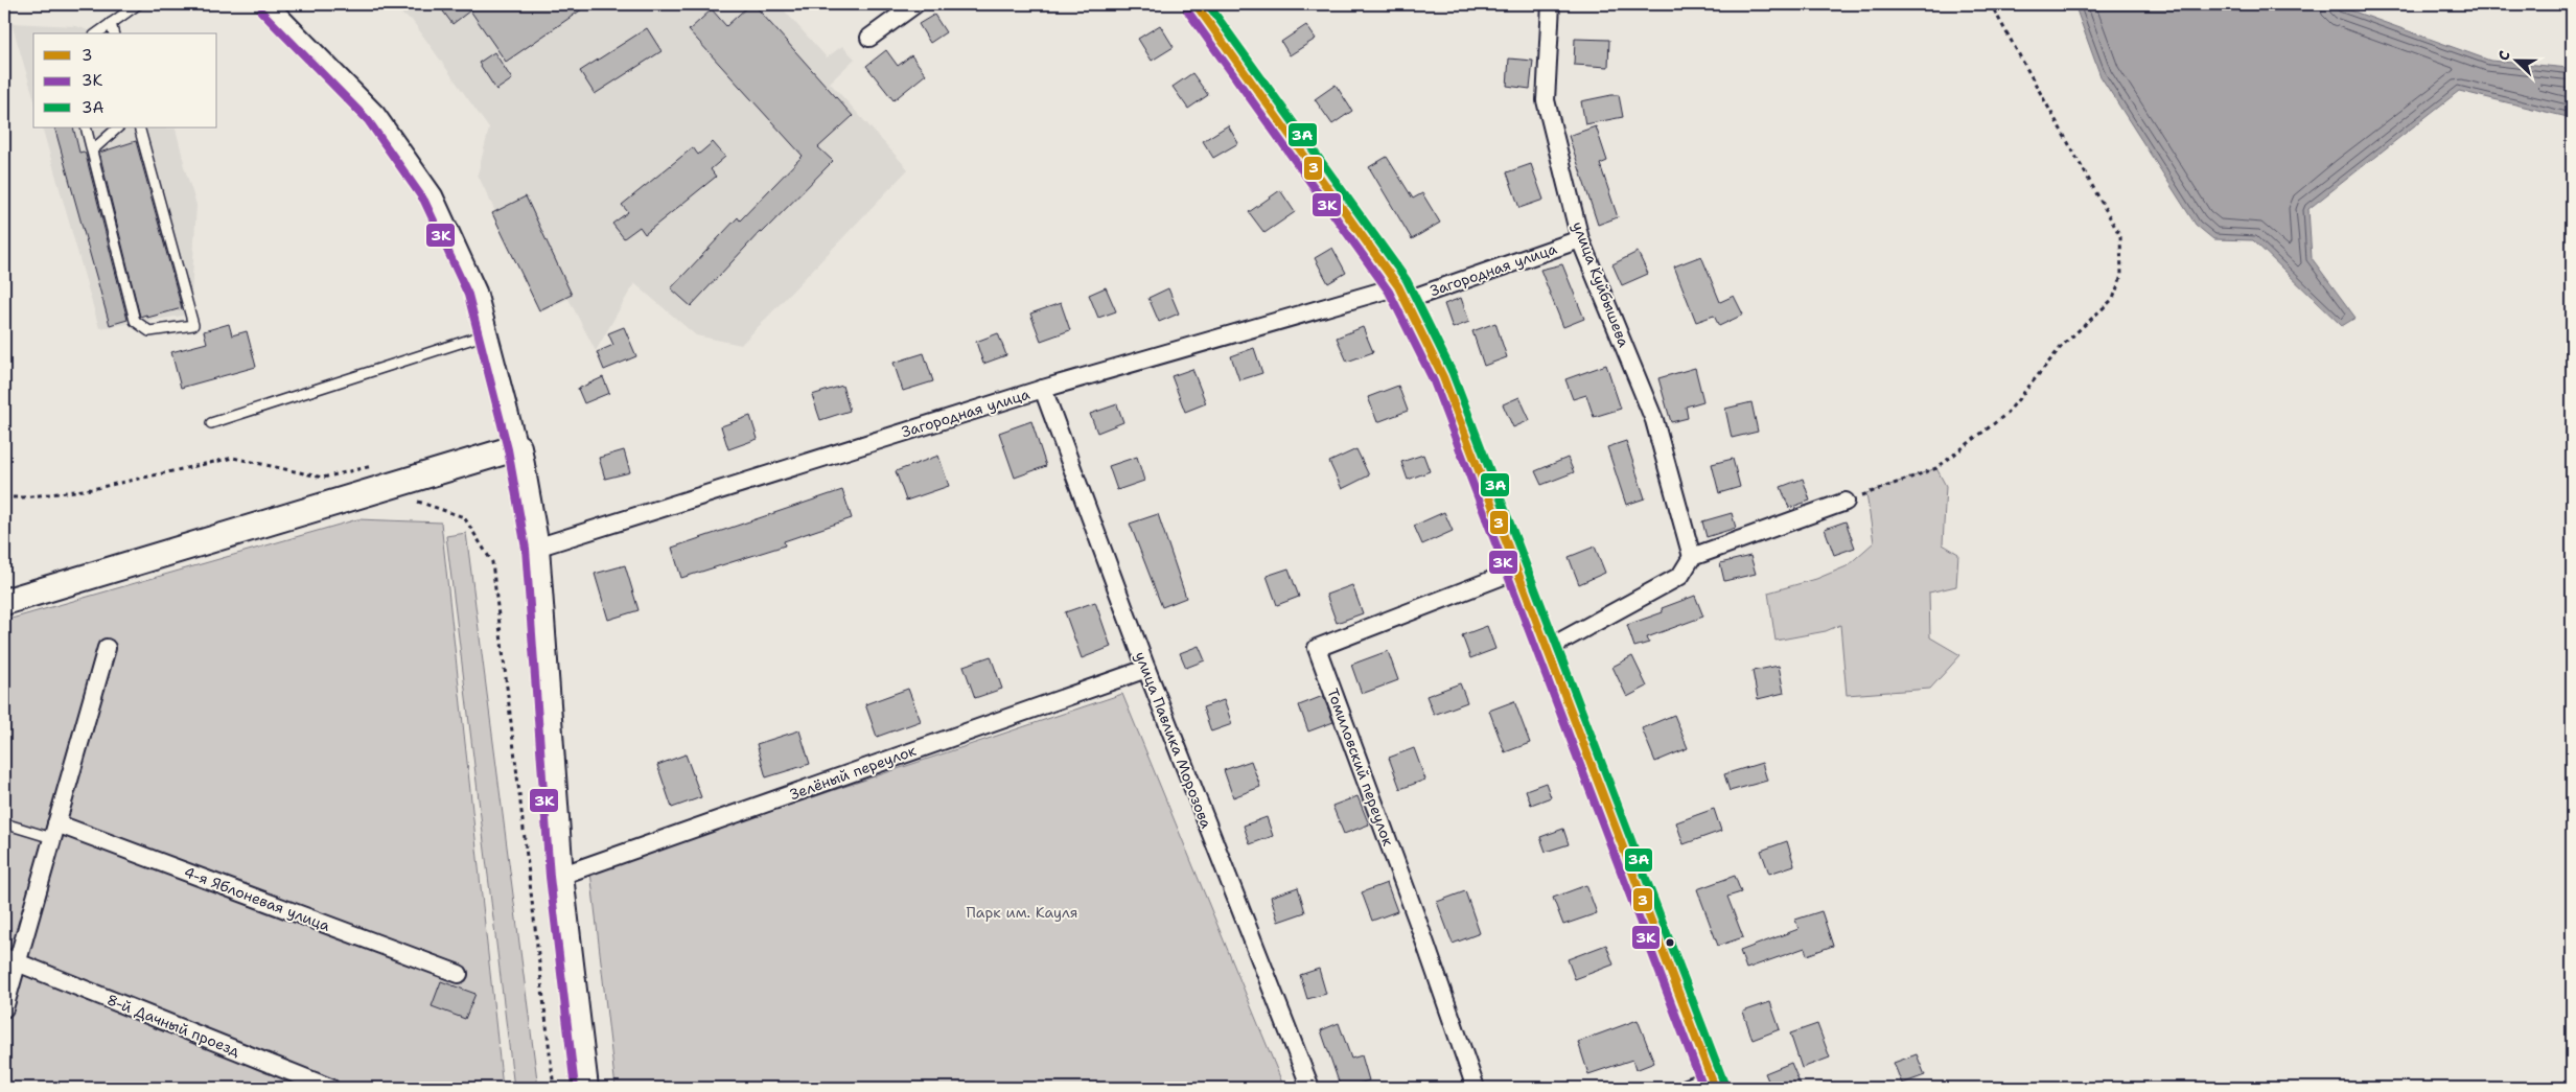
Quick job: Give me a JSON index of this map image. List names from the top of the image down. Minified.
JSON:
{"streets":{"street":["Загородная улица","улица Куйбышева","улица Павлика Морозова","Томиловский переулок","Зелёный переулок","4-я Яблоневая улица","8-й Дачный проезд"]},"crossings":[["Загородная улица","улица Куйбышева"],["Загородная улица","улица Павлика Морозова"],["улица Павлика Морозова","Зелёный переулок"]],"parks":["Парк им. Кауля"],"lines":["transit line 3","transit line 3А","transit line 3К"],"legend":["3","3К","3А"],"north":"left"}
